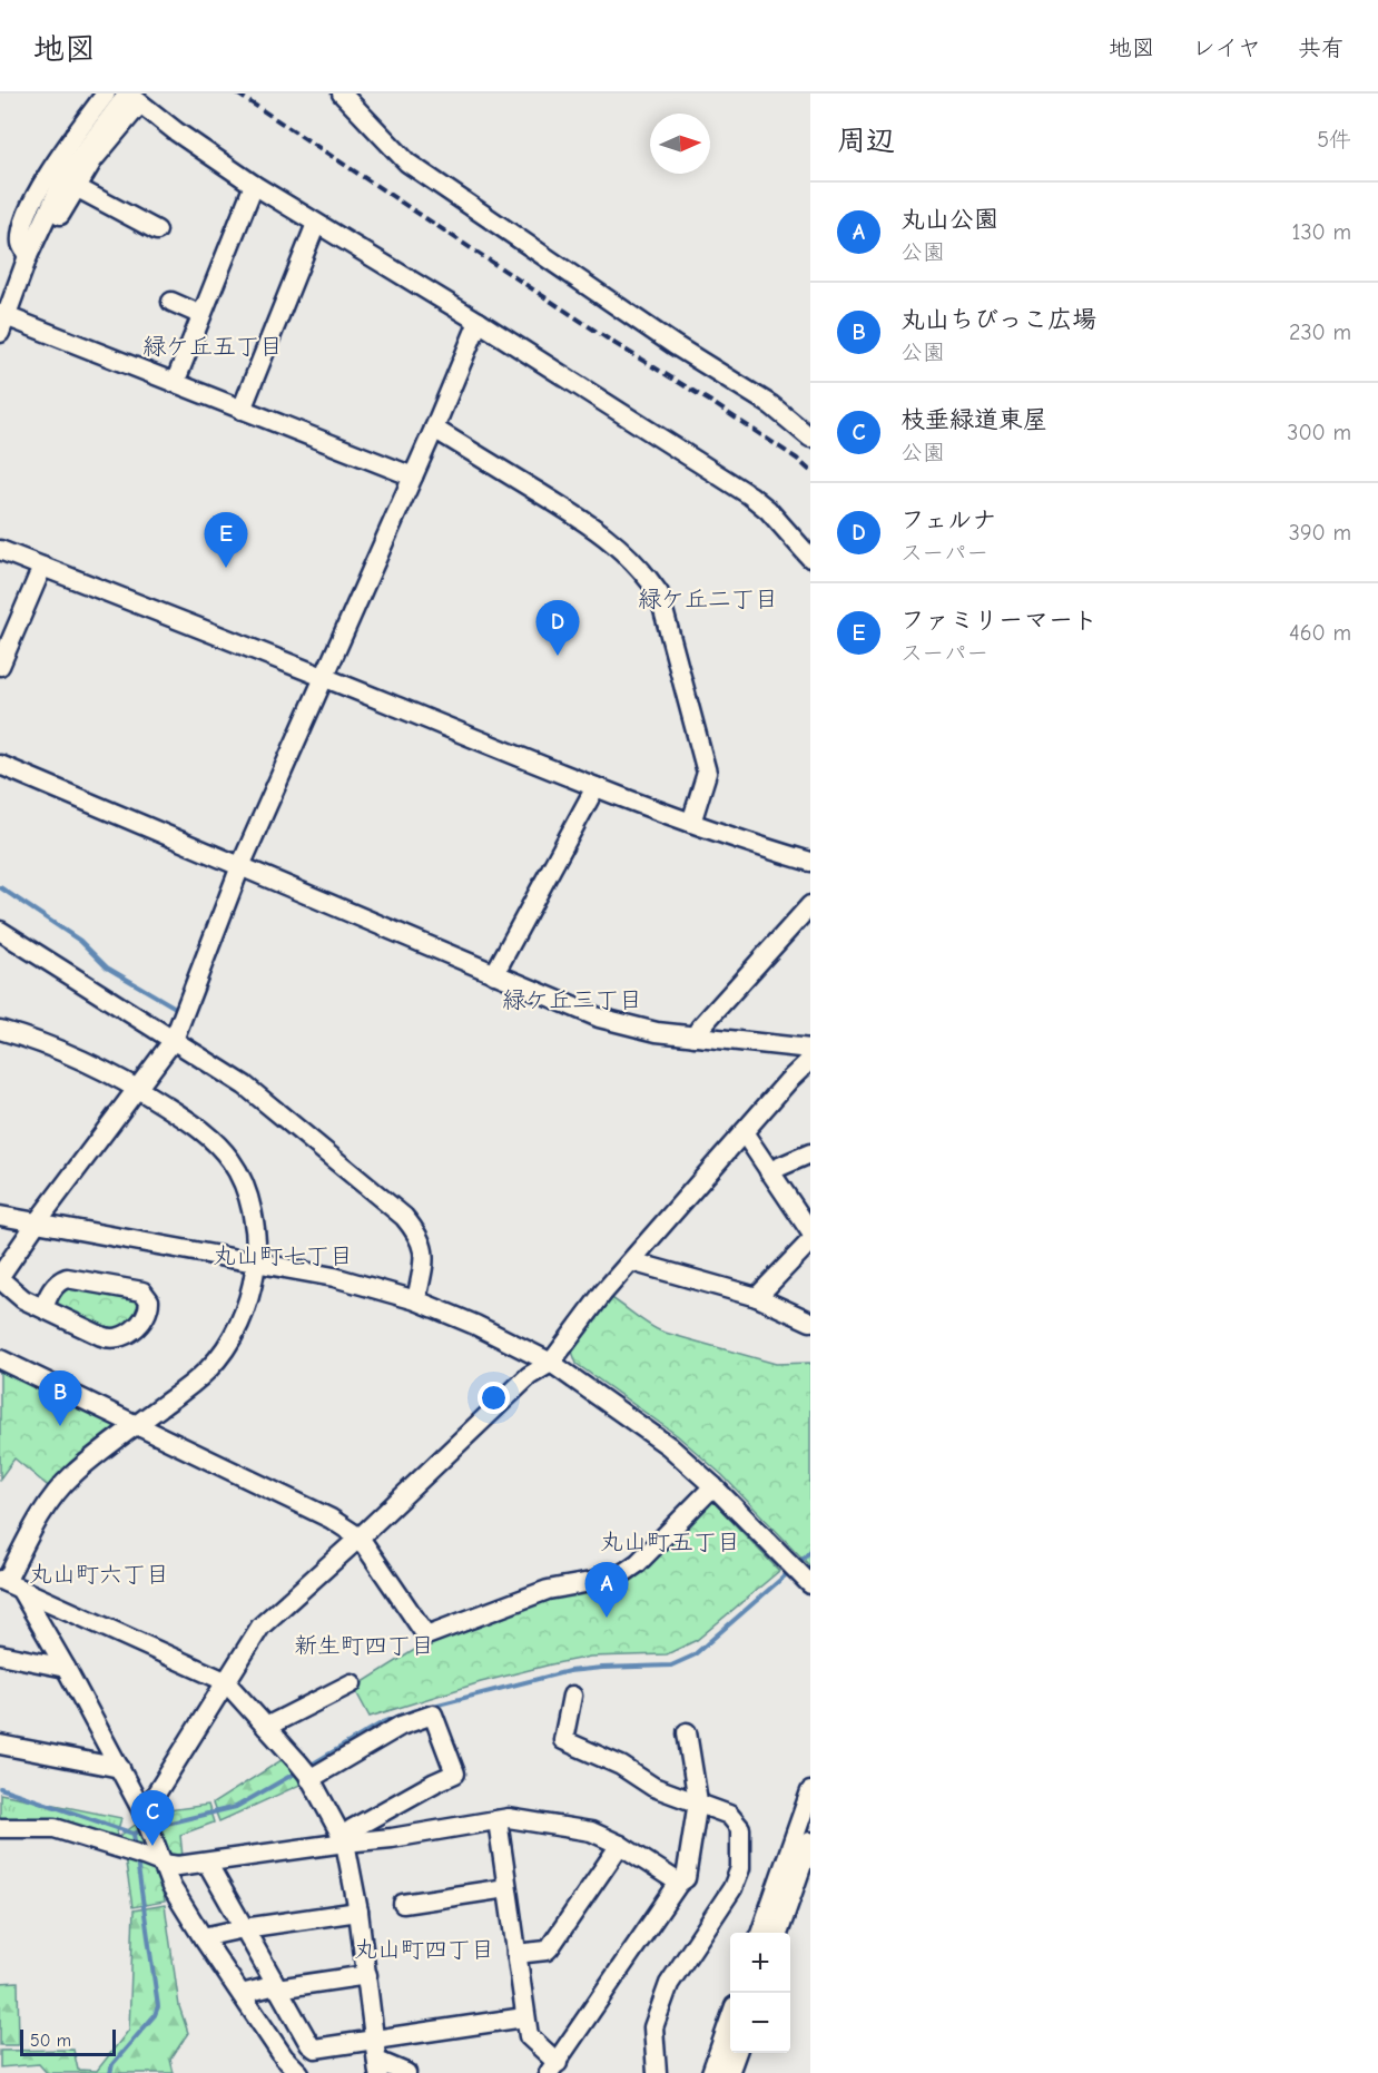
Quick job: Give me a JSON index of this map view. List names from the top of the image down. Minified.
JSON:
{"districts":["緑ケ丘五丁目","緑ケ丘二丁目","緑ケ丘三丁目","丸山町七丁目","丸山町五丁目","丸山町六丁目","新生町四丁目","丸山町四丁目"],"scale_bar":"50 m","north":"right","page":{"header":"地図","nav":["地図","レイヤ","共有"],"heading":["周辺","5件"],"list":[{"mark":"A","name":"丸山公園","note":"公園","value":"130 m"},{"mark":"B","name":"丸山ちびっこ広場","note":"公園","value":"230 m"},{"mark":"C","name":"枝垂緑道東屋","note":"公園","value":"300 m"},{"mark":"D","name":"フェルナ","note":"スーパー","value":"390 m"},{"mark":"E","name":"ファミリーマート","note":"スーパー","value":"460 m"}],"pins":["E","D","B","A","C"],"map_buttons":["+","−"],"scale":"50 m"}}
